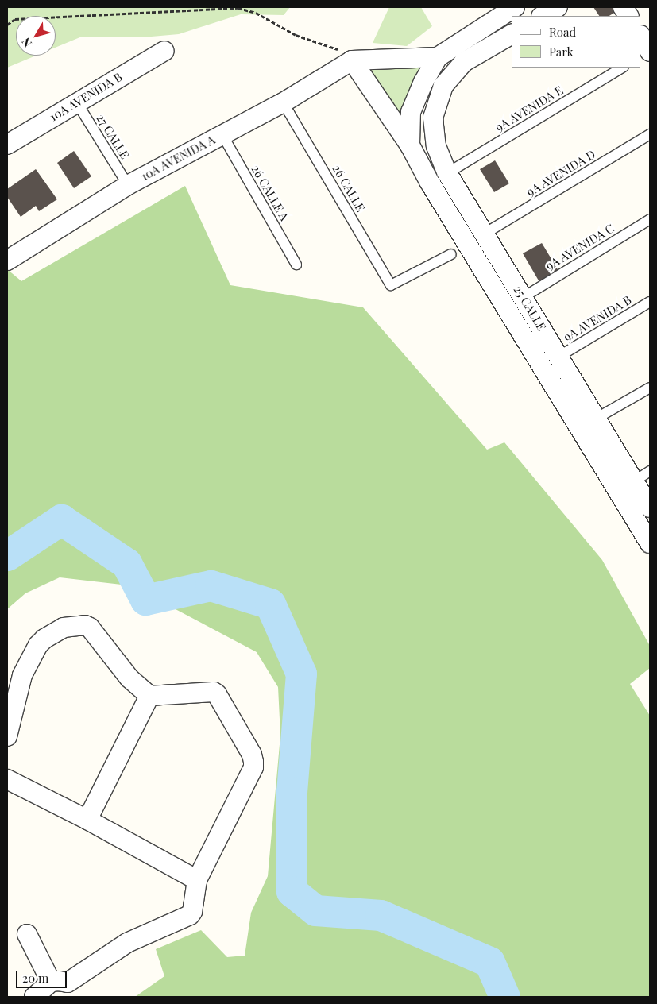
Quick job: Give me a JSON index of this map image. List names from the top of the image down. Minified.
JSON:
{"streets":{"street":["10A AVENIDA B","10A AVENIDA A","25 CALLE"],"lane":["9A AVENIDA E","27 CALLE","9A AVENIDA D","26 CALLE","26 CALLE A","9A AVENIDA C","9A AVENIDA B"]},"crossings":[["10A AVENIDA B","27 CALLE"],["9A AVENIDA E","25 CALLE"],["27 CALLE","10A AVENIDA A"],["10A AVENIDA A","26 CALLE"],["10A AVENIDA A","26 CALLE A"],["10A AVENIDA A","25 CALLE"],["9A AVENIDA D","25 CALLE"],["9A AVENIDA C","25 CALLE"],["25 CALLE","9A AVENIDA B"]],"legend":["Road","Park"],"scale_bar":"20 m","north":"bottom left"}
